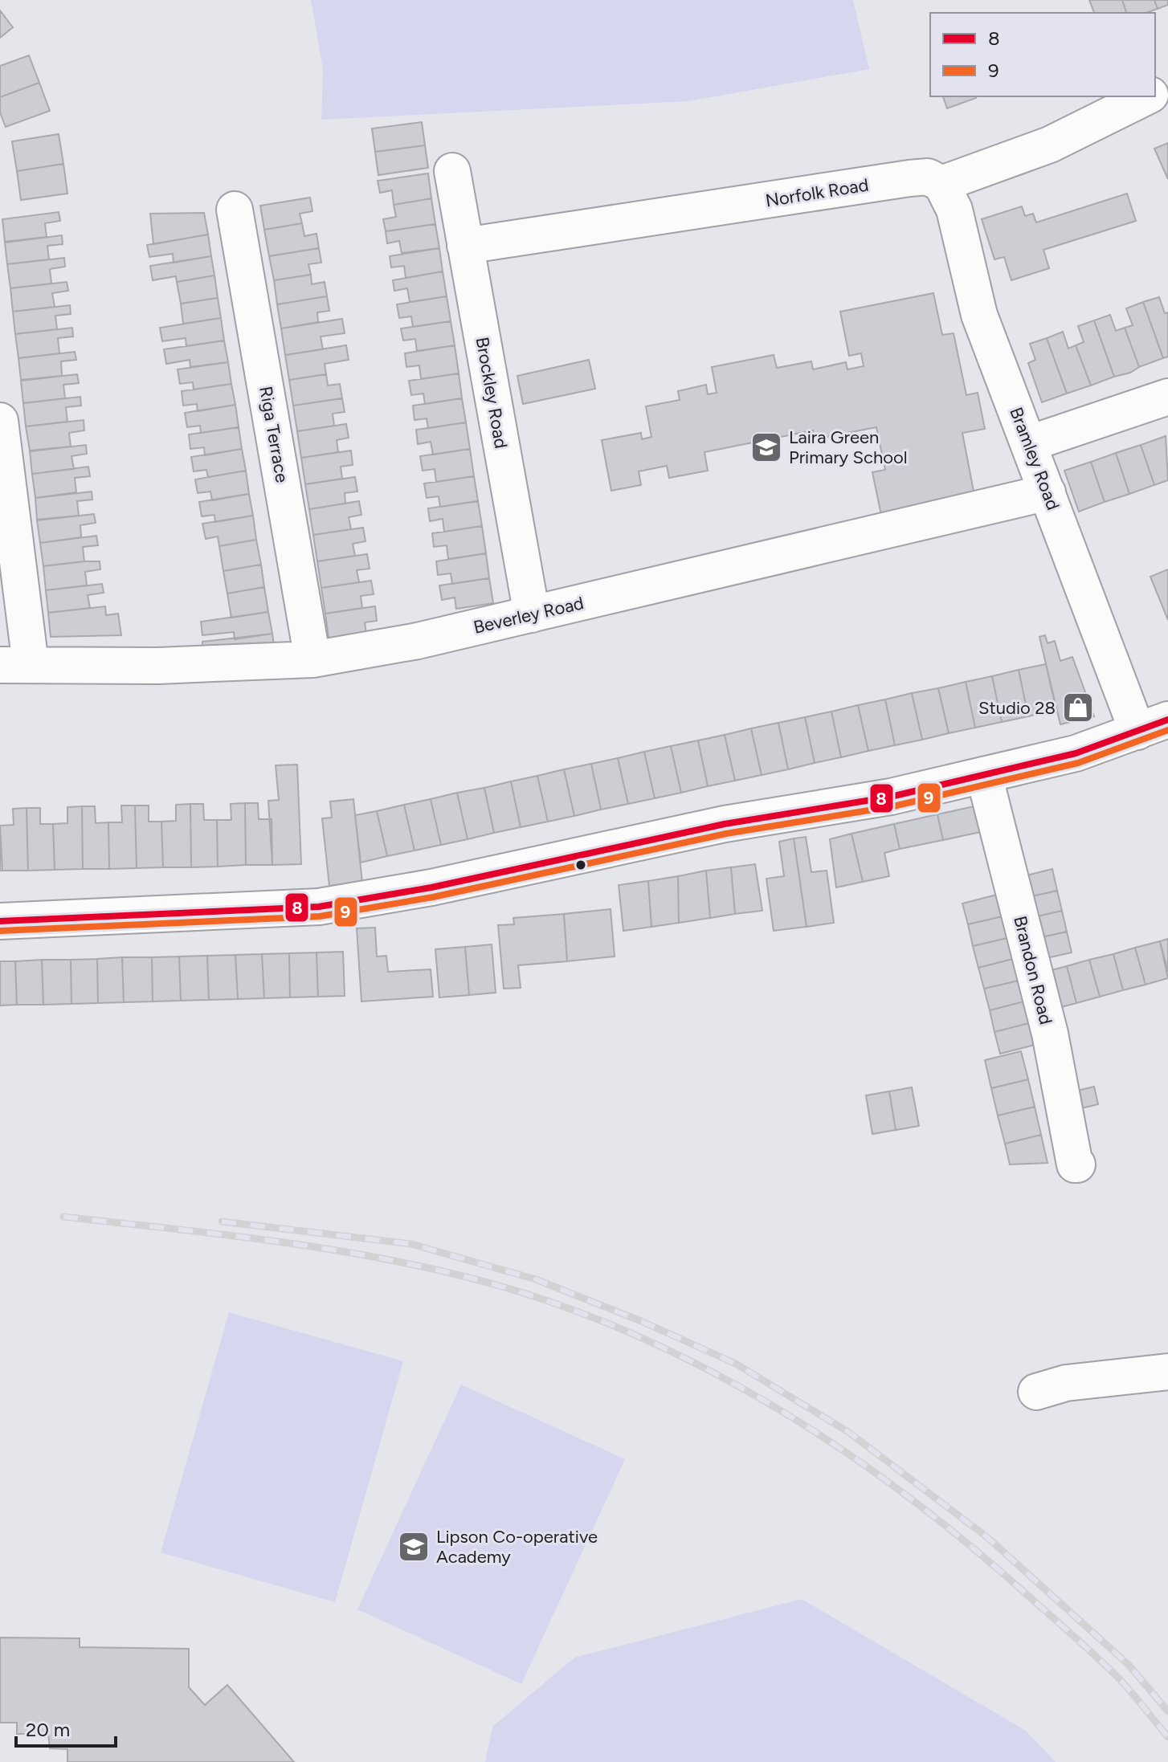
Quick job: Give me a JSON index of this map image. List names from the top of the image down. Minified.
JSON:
{"streets":{"street":["Norfolk Road","Brockley Road","Riga Terrace","Bramley Road","Beverley Road","Brandon Road"]},"crossings":[["Norfolk Road","Brockley Road"],["Norfolk Road","Bramley Road"],["Brockley Road","Beverley Road"],["Riga Terrace","Beverley Road"],["Bramley Road","Beverley Road"]],"places":{"school or university":["Laira Green Primary School","Lipson Co-operative Academy"],"shop":["Studio 28"]},"lines":["transit line 8","transit line 9"],"legend":["8","9"],"scale_bar":"20 m"}
